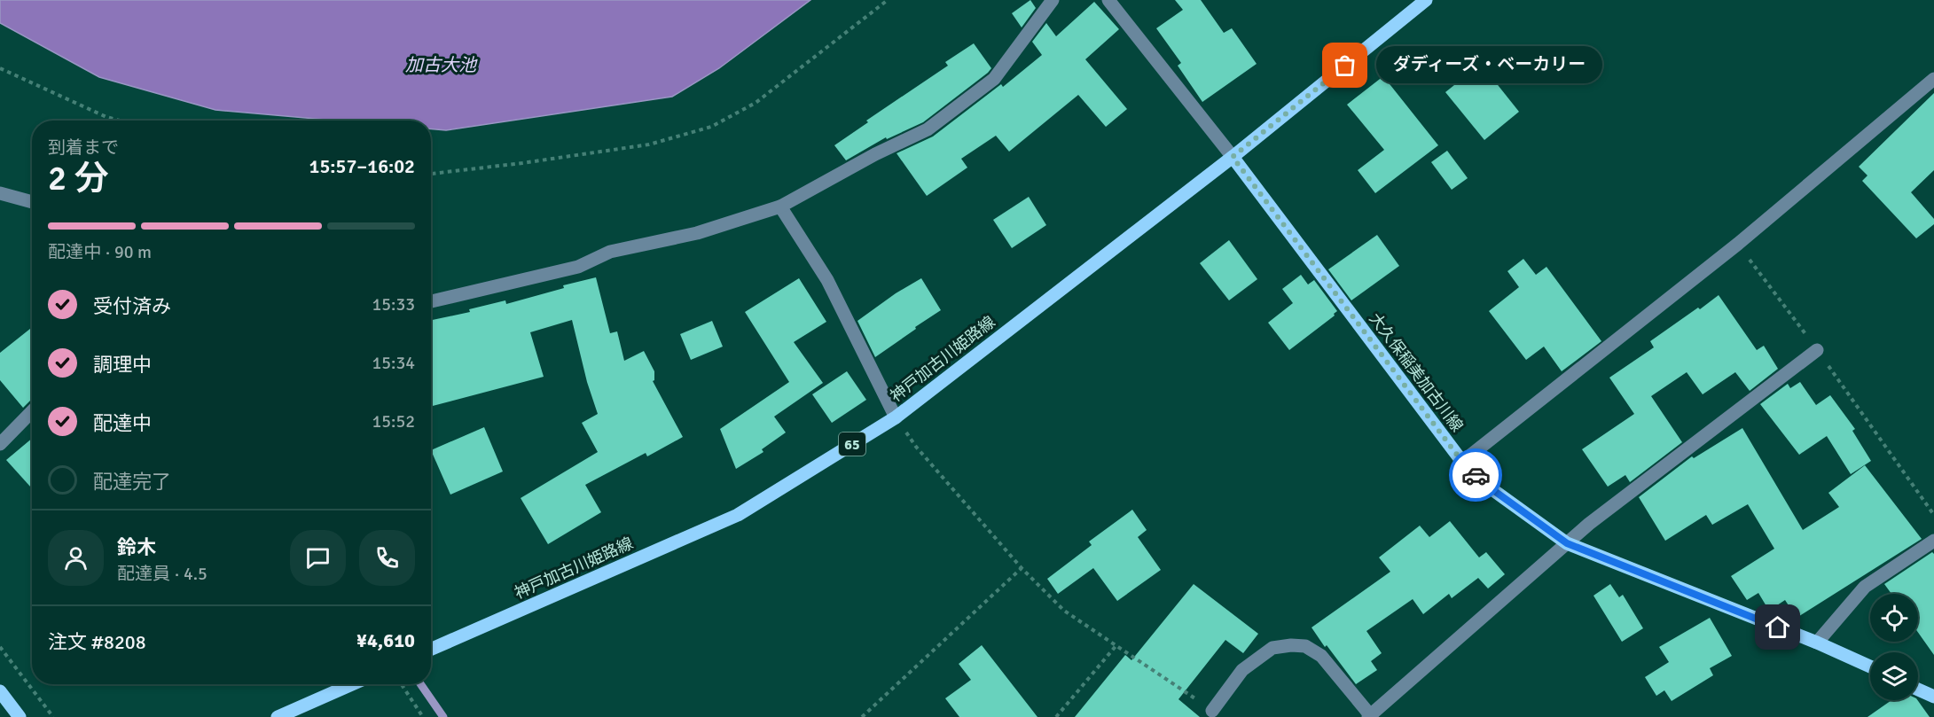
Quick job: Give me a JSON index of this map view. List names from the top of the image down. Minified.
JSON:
{"streets":{"main road":["神戸加古川姫路線","大久保稲美加古川線","65"]},"crossings":[["神戸加古川姫路線","大久保稲美加古川線"]],"water":["加古大池"],"places":["ダディーズ・ベーカリー"],"page":{"bubble":"ダディーズ・ベーカリー","heading":["2 分","到着まで","15:57–16:02"],"panel":["鈴木","配達員 · 4.5","注文 #8208","¥4,610"],"bar":"配達中 · 90 m","list":[["受付済み","15:33"],["調理中","15:34"],["配達中","15:52"],"配達完了"]}}
